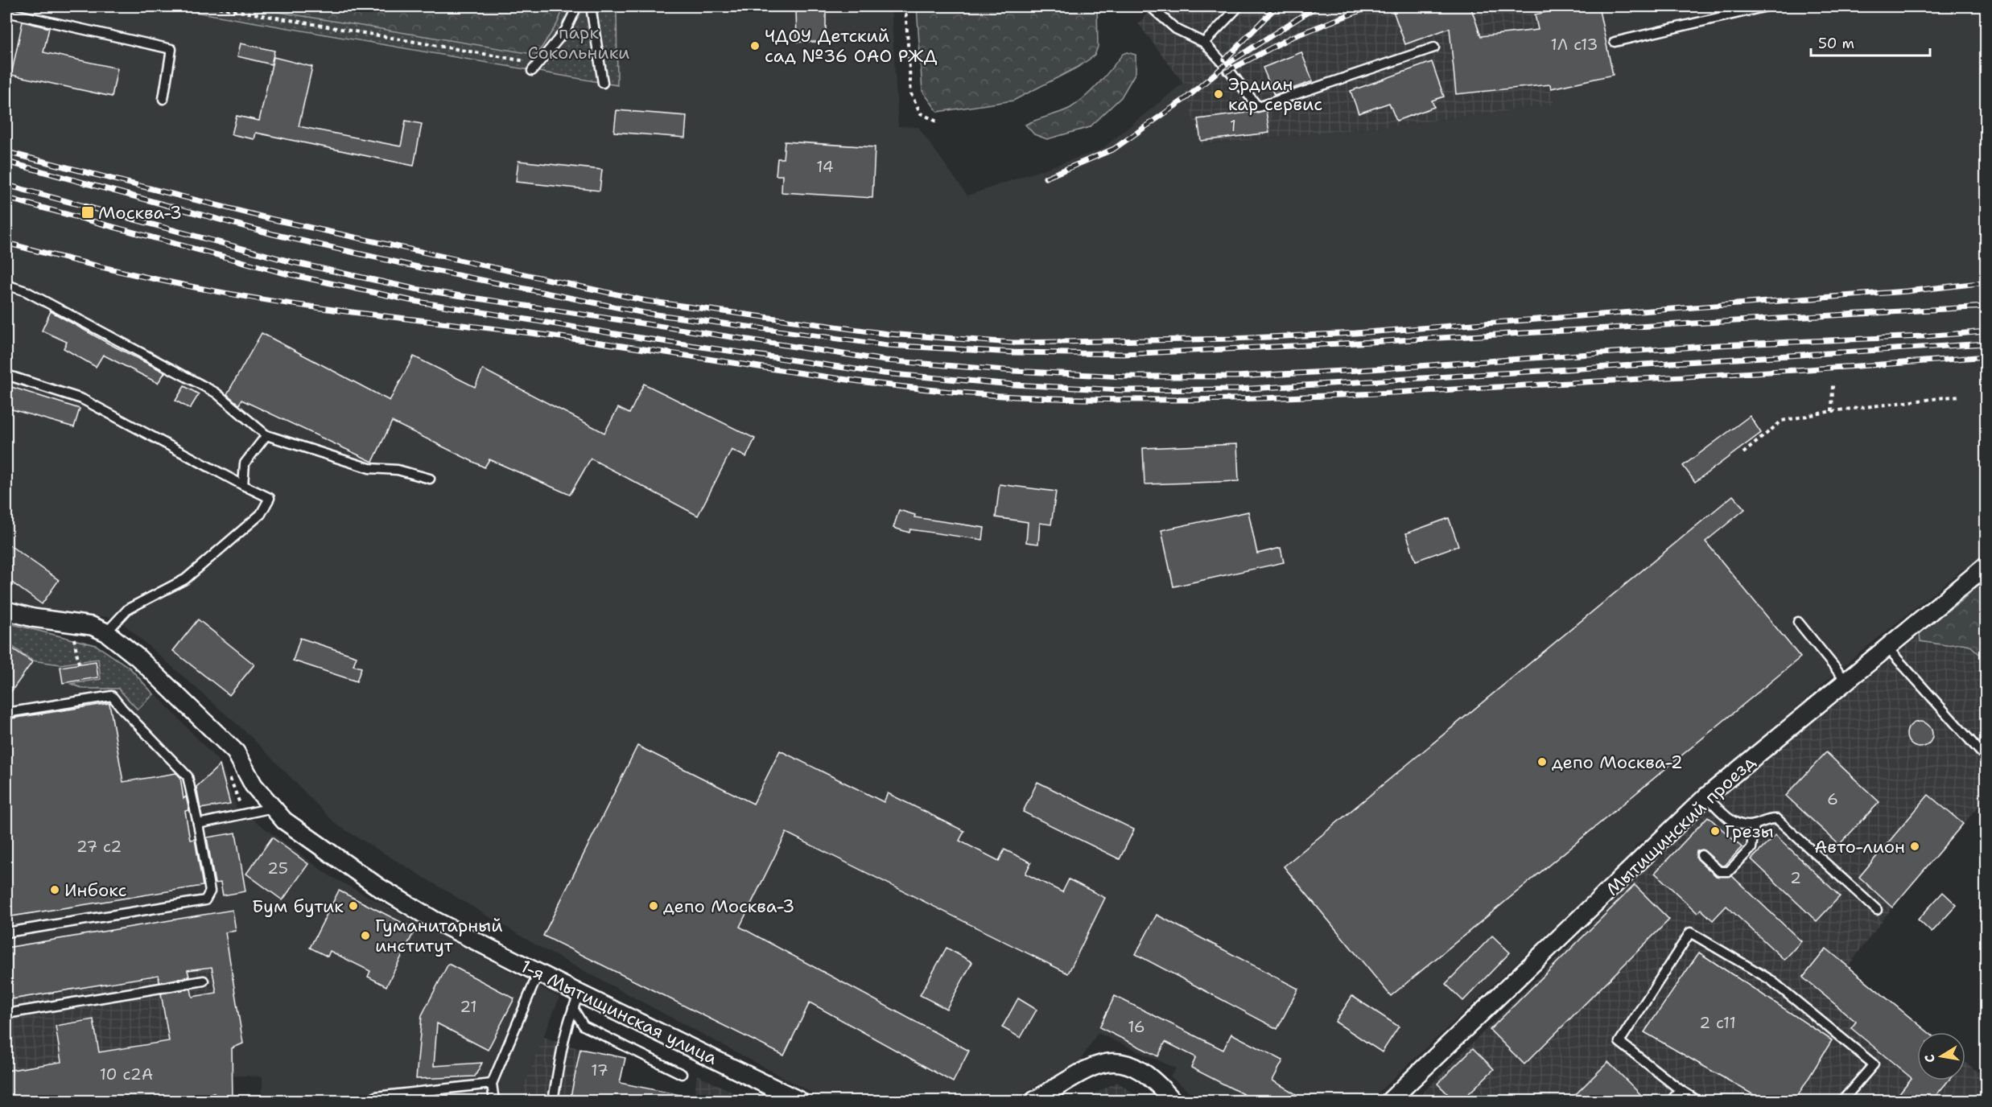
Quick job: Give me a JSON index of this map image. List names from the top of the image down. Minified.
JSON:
{"streets":{"street":["Мытищинский проезд","1-я Мытищинская улица"]},"parks":["парк Сокольники"],"places":{"other":["ЧДОУ Детский сад №36 ОАО РЖД","Эрдиан кар сервис","депо Москва-2","Грезы","Авто-лион","Инбокс","Бум бутик","депо Москва-3","Гуманитарный институт"],"transit":["Москва-3"]},"house_numbers":["1Л с13","1","14","6","27 с2","25","2","21","2 с11","16","17","10 с2А"],"scale_bar":"50 m","north":"left"}
